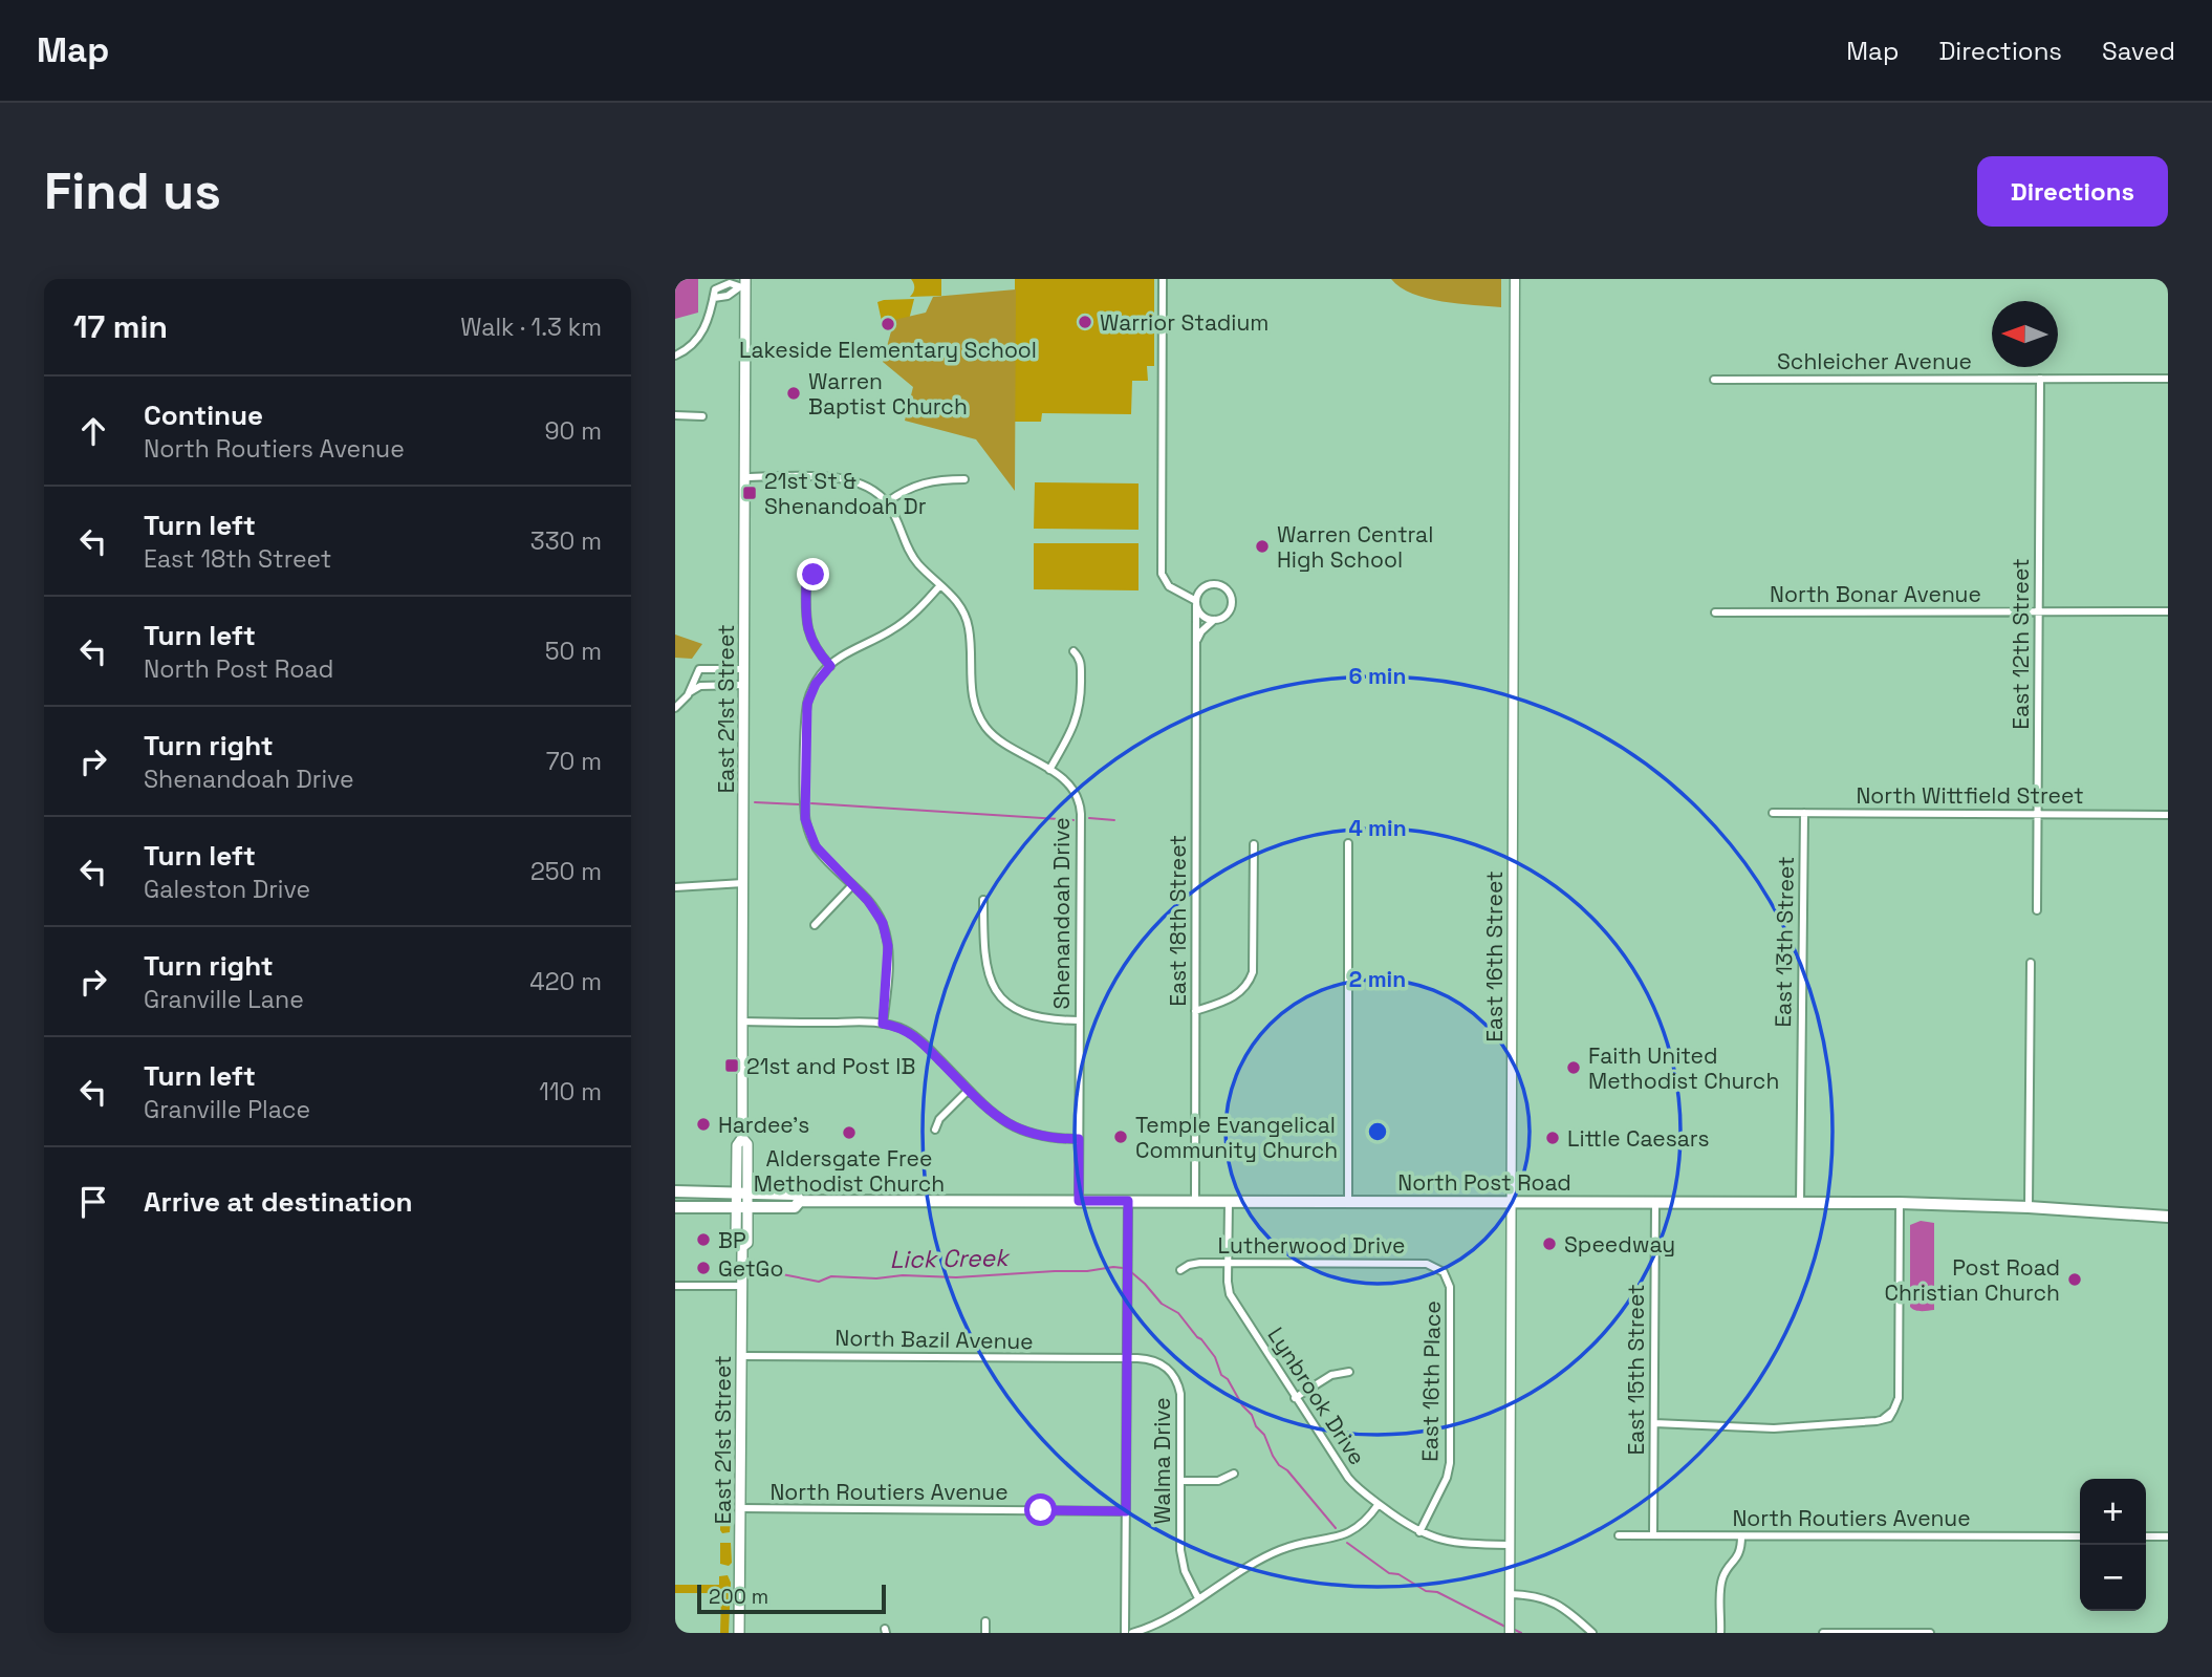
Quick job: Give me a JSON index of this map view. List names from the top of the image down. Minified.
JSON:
{"streets":{"main road":["East 21st Street","North Post Road"],"street":["Schleicher Avenue","North Bonar Avenue","East 12th Street","North Wittfield Street","Shenandoah Drive","East 18th Street","East 13th Street","East 16th Street","Lutherwood Drive","North Bazil Avenue","East 15th Street","East 16th Place","Lynbrook Drive","Walma Drive","North Routiers Avenue"]},"crossings":[["Schleicher Avenue","East 12th Street"],["North Bonar Avenue","East 12th Street"],["East 12th Street","North Wittfield Street"],["East 21st Street","Shenandoah Drive"],["East 21st Street","North Post Road"],["East 21st Street","North Bazil Avenue"],["East 21st Street","North Routiers Avenue"],["North Wittfield Street","East 13th Street"],["Shenandoah Drive","North Post Road"],["East 18th Street","North Post Road"],["East 13th Street","North Post Road"],["East 16th Street","North Post Road"],["East 16th Street","Lynbrook Drive"],["North Post Road","East 15th Street"],["North Post Road","Lynbrook Drive"],["Lutherwood Drive","East 16th Place"],["Lutherwood Drive","Lynbrook Drive"],["North Bazil Avenue","Walma Drive"],["East 15th Street","North Routiers Avenue"],["East 16th Place","Lynbrook Drive"]],"water":["Lick Creek"],"places":{"other":["Warrior Stadium","Lakeside Elementary School","Warren Baptist Church","Warren Central High School","Faith United Methodist Church","Hardee's","Aldersgate Free Methodist Church","Temple Evangelical Community Church","Little Caesars","BP","Speedway","GetGo","Post Road Christian Church"],"transit":["21st St & Shenandoah Dr","21st and Post IB"]},"scale_bar":"200 m","north":"left","page":{"header":"Map","nav":["Map","Directions","Saved"],"buttons":"Directions","title":"Find us","heading":["17 min","Walk · 1.3 km"],"list":[["Continue","North Routiers Avenue","90 m"],["Turn left","East 18th Street","330 m"],["Turn left","North Post Road","50 m"],["Turn right","Shenandoah Drive","70 m"],["Turn left","Galeston Drive","250 m"],["Turn right","Granville Lane","420 m"],["Turn left","Granville Place","110 m"],"Arrive at destination"],"map_buttons":["+","−"],"scale":"200 m"},"rings":["6 min","4 min","2 min"]}
